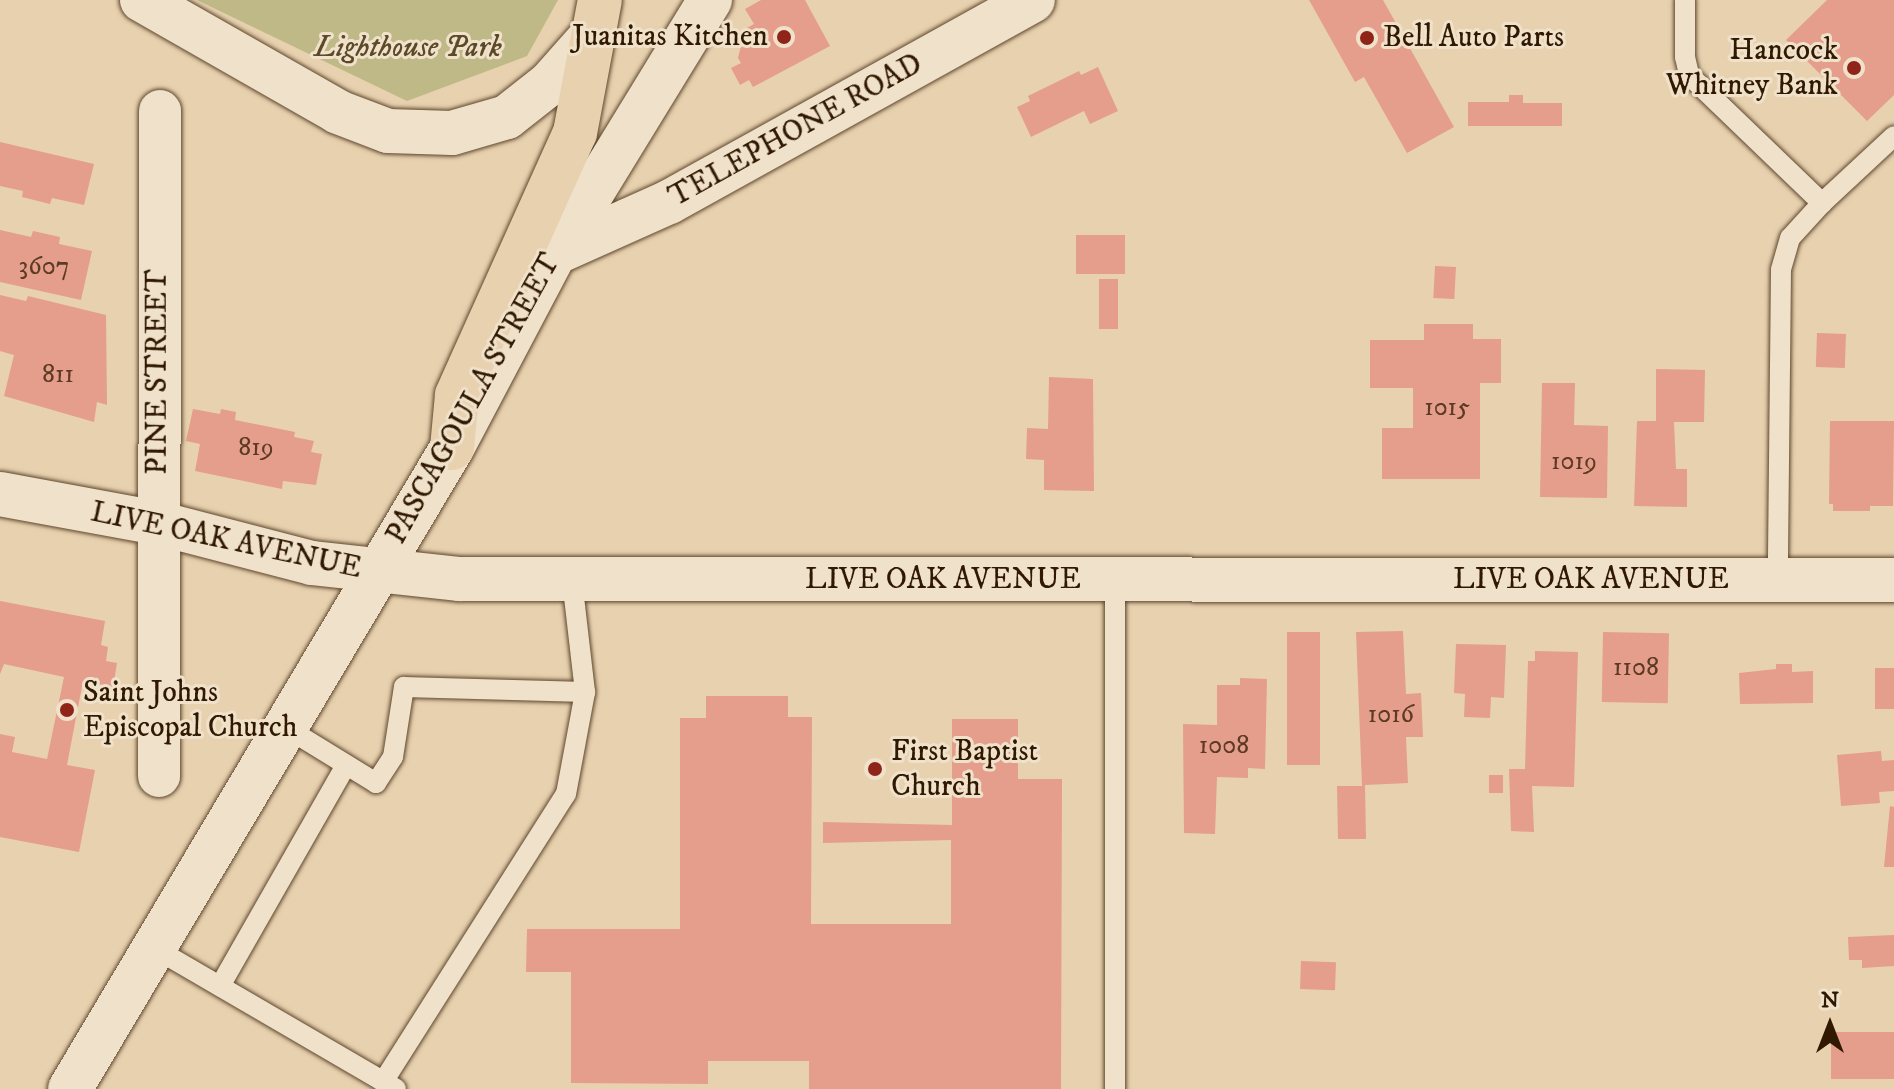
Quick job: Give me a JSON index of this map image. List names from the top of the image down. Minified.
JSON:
{"streets":{"street":["TELEPHONE ROAD","PINE STREET","PASCAGOULA STREET","LIVE OAK AVENUE"]},"crossings":[["TELEPHONE ROAD","PASCAGOULA STREET"],["PINE STREET","LIVE OAK AVENUE"],["PASCAGOULA STREET","LIVE OAK AVENUE"]],"parks":["Lighthouse Park"],"places":["Juanitas Kitchen","Bell Auto Parts","Hancock Whitney Bank","Saint Johns Episcopal Church","First Baptist Church"],"house_numbers":["3607","811","1015","819","1019","1108","1016","1008"],"north":"top"}
